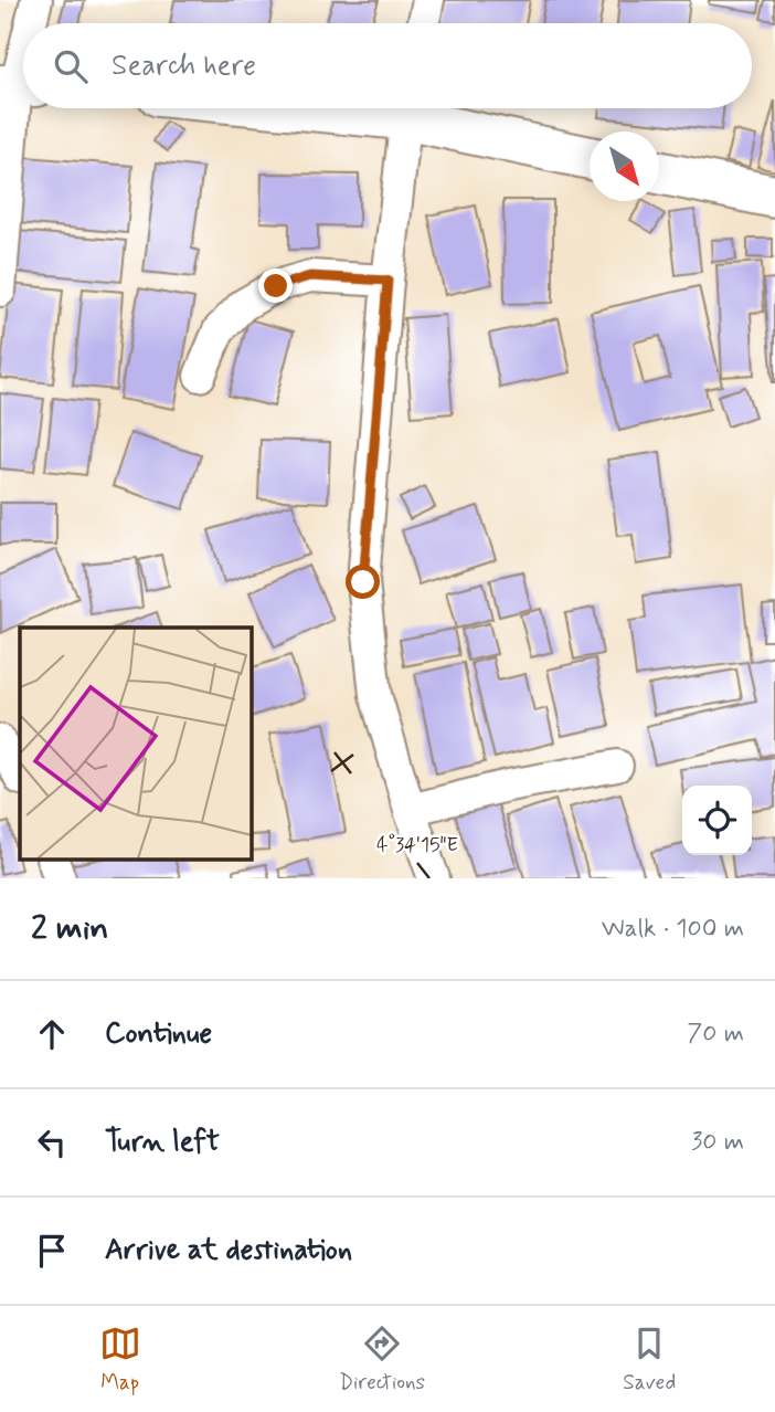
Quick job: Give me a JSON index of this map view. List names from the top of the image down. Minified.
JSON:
{"north":"bottom right","page":{"search":"Search here","heading":["2 min","Walk · 100 m"],"list":[["Continue","70 m"],["Turn left","30 m"],"Arrive at destination"],"nav":["Map","Directions","Saved"]},"coordinates":["4°34'15\"E"]}
